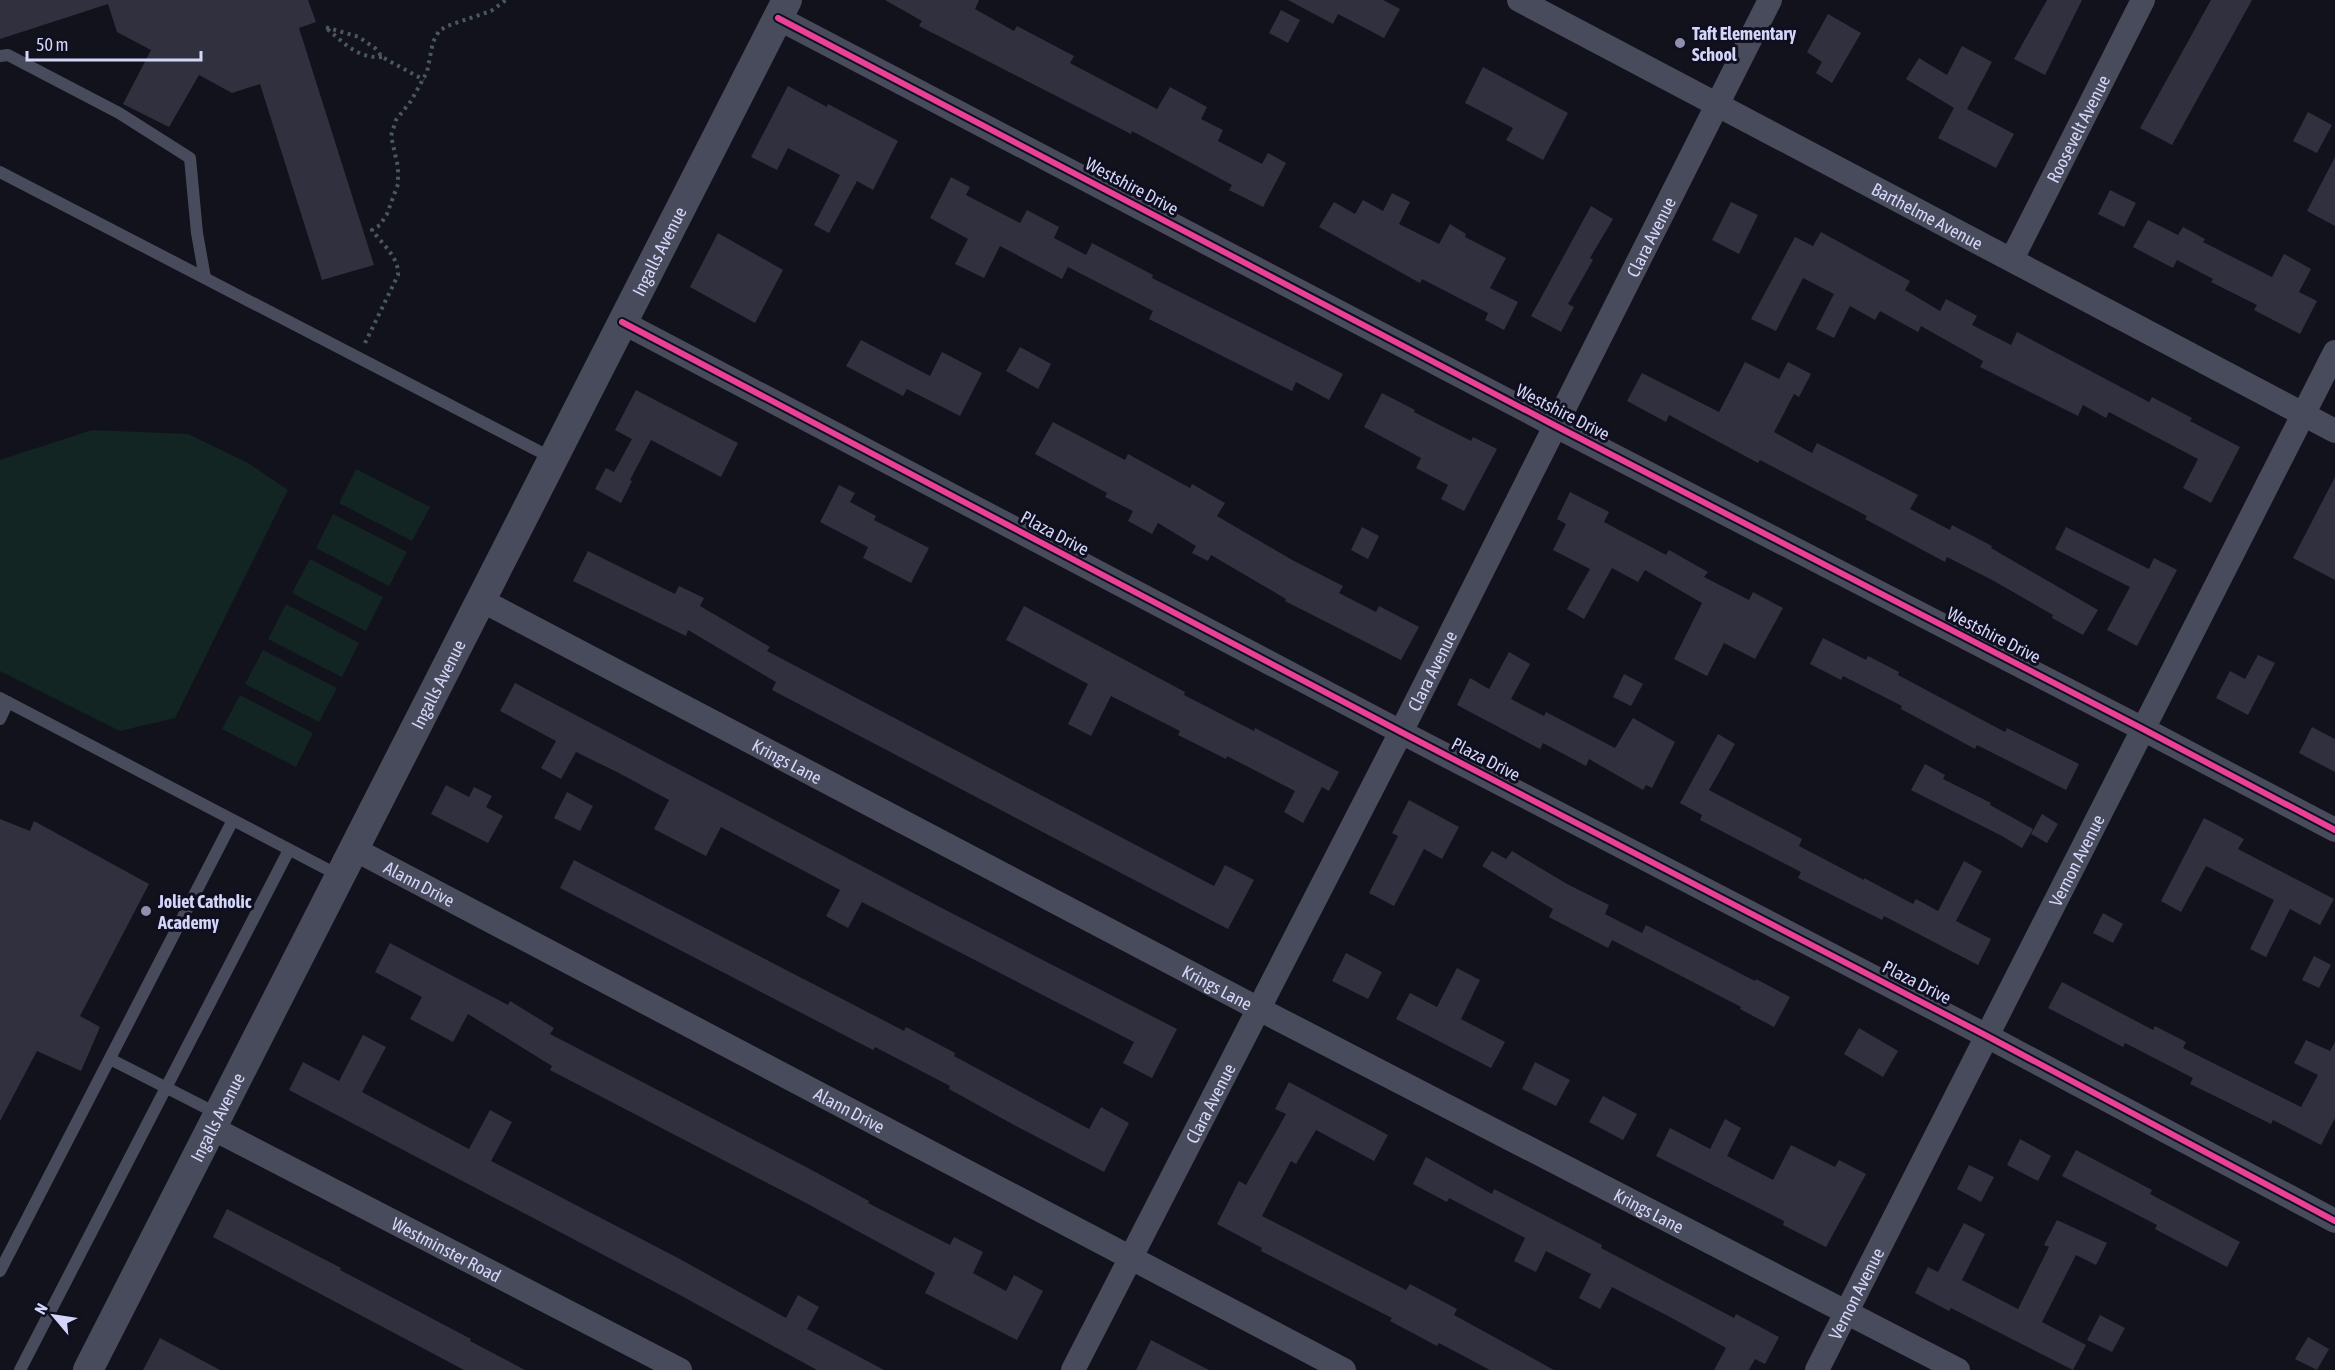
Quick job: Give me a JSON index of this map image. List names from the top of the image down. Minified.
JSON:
{"streets":{"street":["Roosevelt Avenue","Westshire Drive","Barthelme Avenue","Clara Avenue","Ingalls Avenue","Plaza Drive","Krings Lane","Vernon Avenue","Alann Drive","Westminster Road"]},"crossings":[["Roosevelt Avenue","Barthelme Avenue"],["Westshire Drive","Clara Avenue"],["Westshire Drive","Ingalls Avenue"],["Westshire Drive","Vernon Avenue"],["Barthelme Avenue","Clara Avenue"],["Barthelme Avenue","Vernon Avenue"],["Clara Avenue","Plaza Drive"],["Clara Avenue","Krings Lane"],["Clara Avenue","Alann Drive"],["Ingalls Avenue","Plaza Drive"],["Ingalls Avenue","Krings Lane"],["Ingalls Avenue","Alann Drive"],["Ingalls Avenue","Westminster Road"],["Plaza Drive","Vernon Avenue"],["Krings Lane","Vernon Avenue"]],"places":["Taft Elementary School","Joliet Catholic Academy"],"scale_bar":"50 m","north":"top left"}
